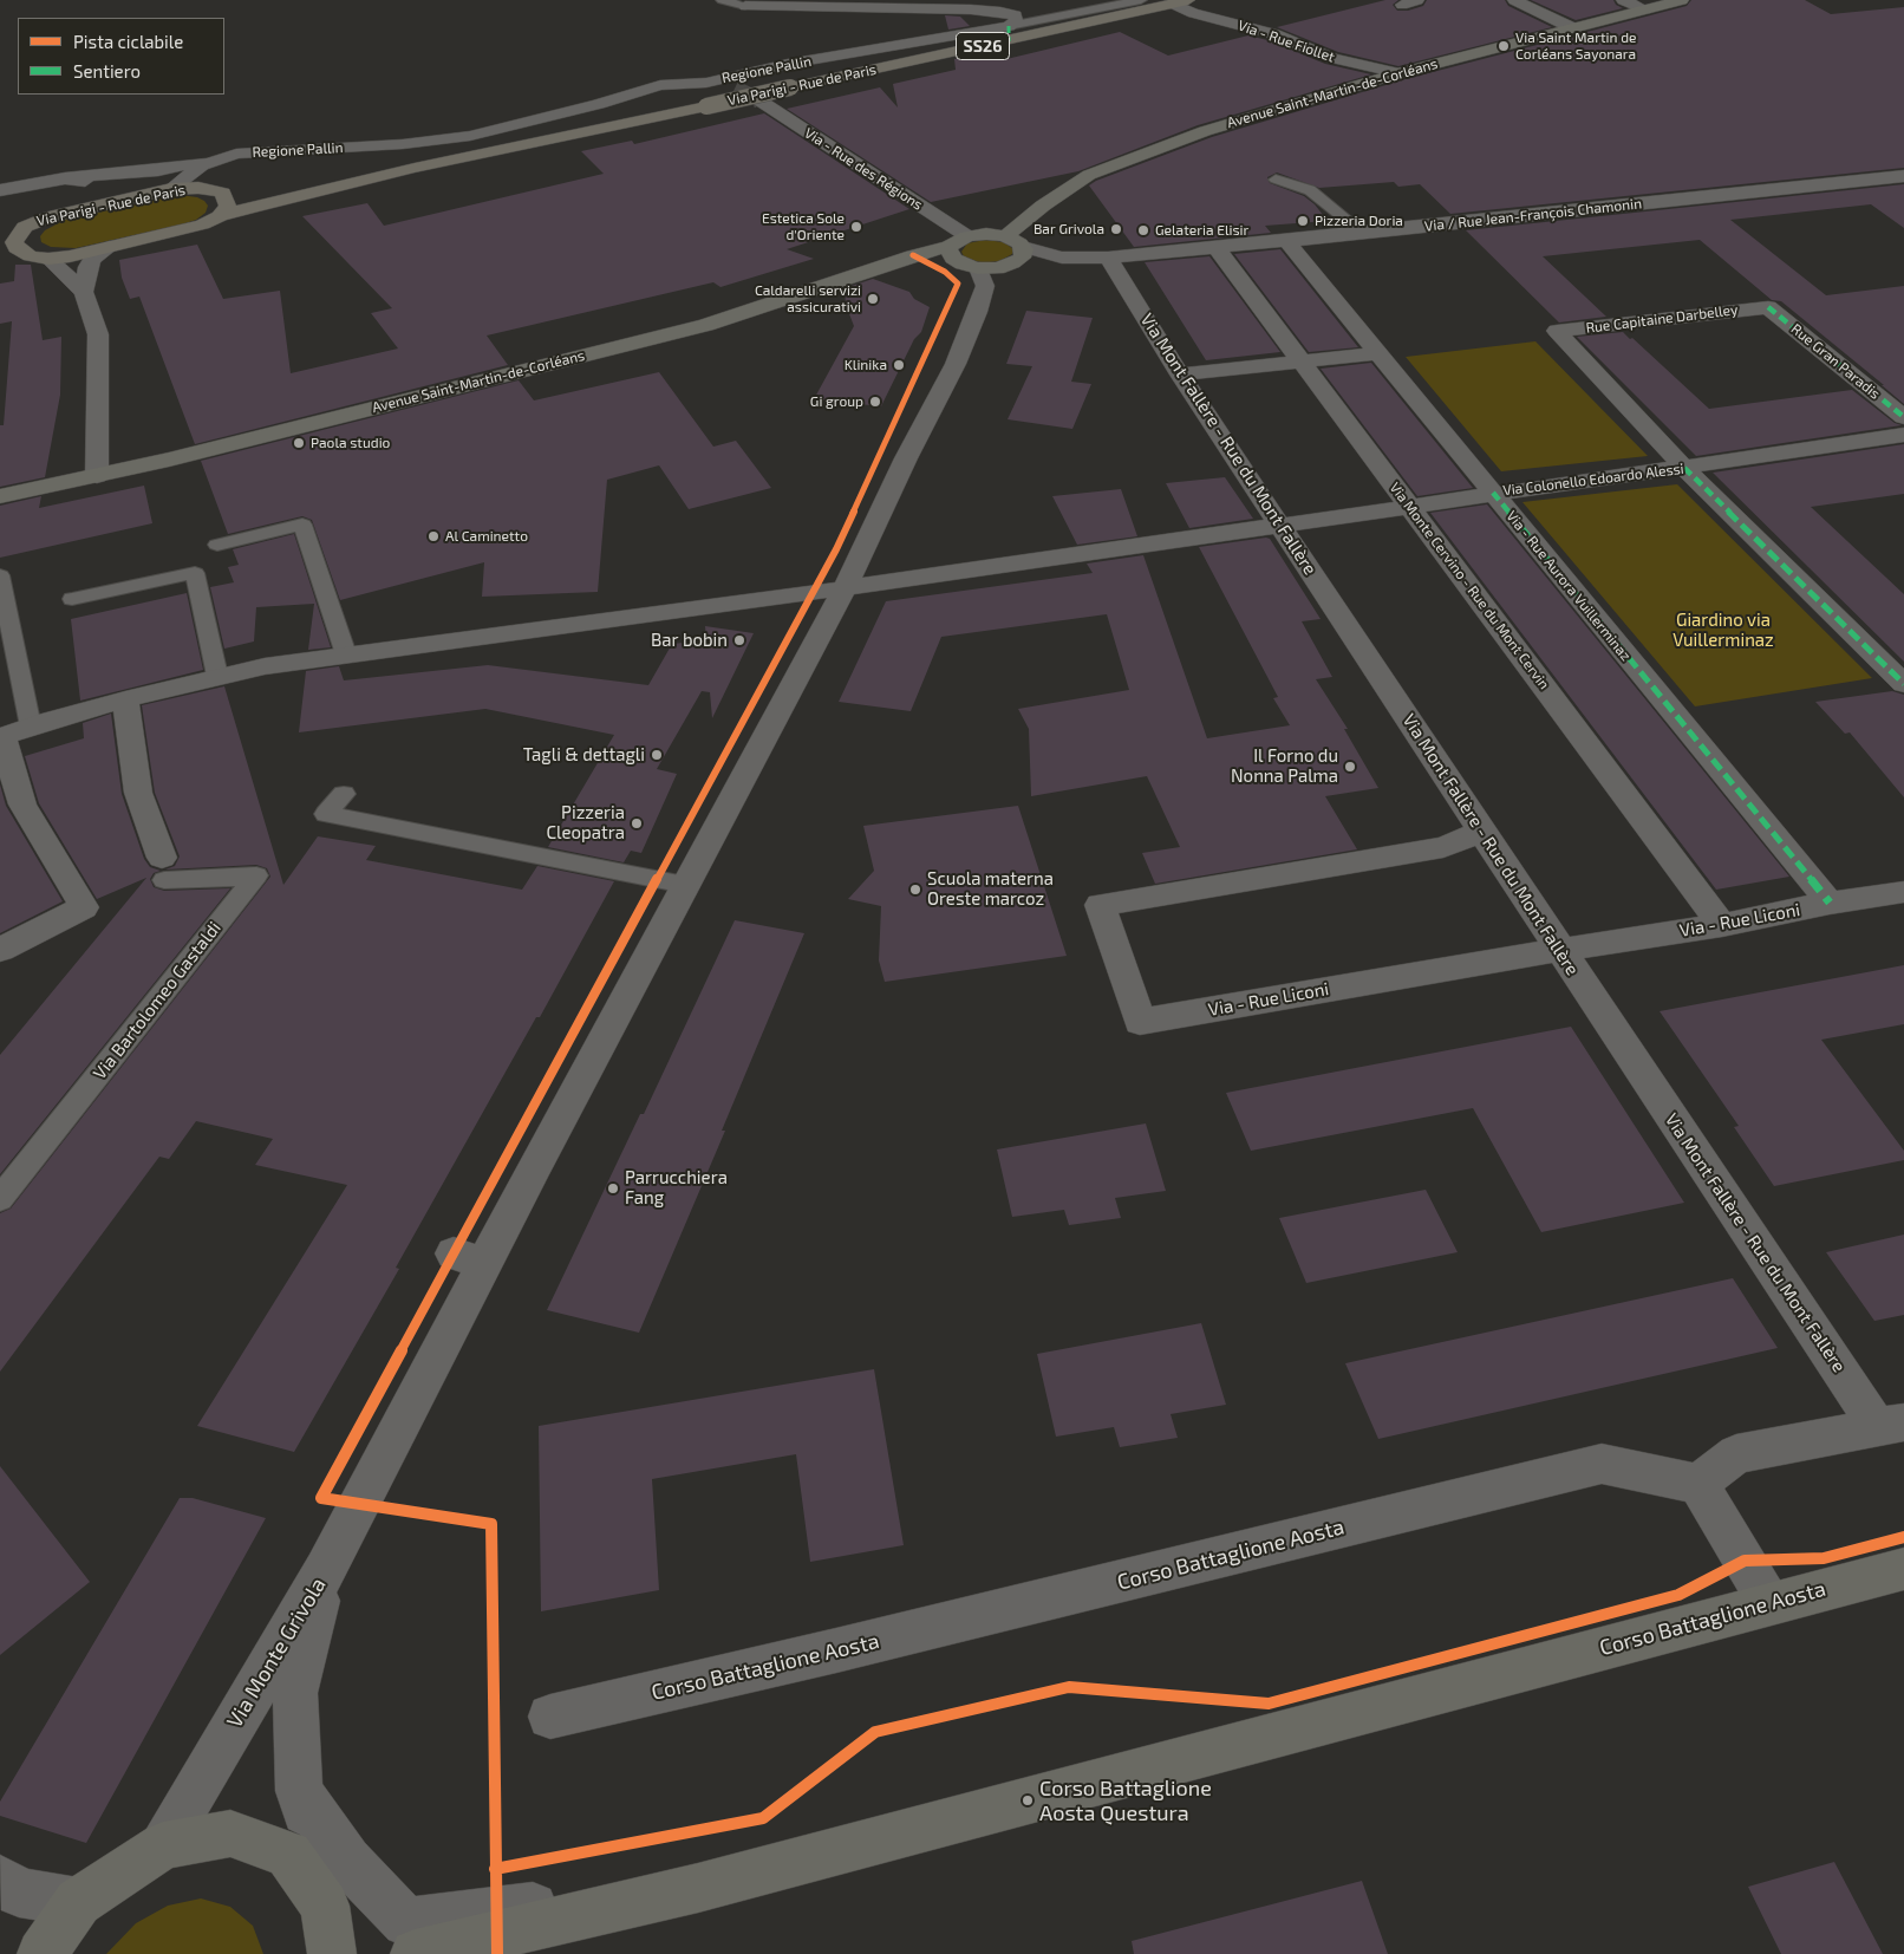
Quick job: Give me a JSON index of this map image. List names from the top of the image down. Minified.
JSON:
{"streets":{"main road":["SS26","Via Parigi - Rue de Paris"],"street":["Via - Rue Fiollet","Regione Pallin","Avenue Saint-Martin-de-Corléans","Via - Rue des Régions","Via / Rue Jean-François Chamonin","Rue Capitaine Darbelley","Rue Gran Paradis","Via Mont Fallère - Rue du Mont Fallère","Via Colonello Edoardo Alessi","Via Monte Cervino - Rue du Mont Cervin","Via - Rue Aurora Vuillerminaz","Via - Rue Liconi","Corso Battaglione Aosta","Via Monte Grivola"],"lane":["Via Bartolomeo Gastaldi"]},"crossings":[["Via - Rue Fiollet","Via Parigi - Rue de Paris"],["Via - Rue Fiollet","Avenue Saint-Martin-de-Corléans"],["Regione Pallin","Via Parigi - Rue de Paris"],["Avenue Saint-Martin-de-Corléans","Via - Rue des Régions"],["Via / Rue Jean-François Chamonin","Via Mont Fallère - Rue du Mont Fallère"],["Via / Rue Jean-François Chamonin","Via Monte Cervino - Rue du Mont Cervin"],["Via / Rue Jean-François Chamonin","Via - Rue Aurora Vuillerminaz"],["Rue Capitaine Darbelley","Rue Gran Paradis"],["Rue Capitaine Darbelley","Via Colonello Edoardo Alessi"],["Via Mont Fallère - Rue du Mont Fallère","Via Colonello Edoardo Alessi"],["Via Mont Fallère - Rue du Mont Fallère","Via - Rue Liconi"],["Via Colonello Edoardo Alessi","Via Monte Cervino - Rue du Mont Cervin"],["Via Colonello Edoardo Alessi","Via - Rue Aurora Vuillerminaz"],["Via Monte Cervino - Rue du Mont Cervin","Via - Rue Liconi"],["Via - Rue Aurora Vuillerminaz","Via - Rue Liconi"],["Corso Battaglione Aosta","Via Monte Grivola"]],"parks":["Giardino via Vuillerminaz"],"places":["Via Saint Martin de Corléans Sayonara","Pizzeria Doria","Estetica Sole d'Oriente","Bar Grivola","Gelateria Elisir","Caldarelli servizi assicurativi","Klinika","Gi group","Paola studio","Al Caminetto","Bar bobin","Tagli & dettagli","Il Forno du Nonna Palma","Pizzeria Cleopatra","Scuola materna Oreste marcoz","Parrucchiera Fang","Corso Battaglione Aosta Questura"],"legend":["Pista ciclabile","Sentiero"]}
